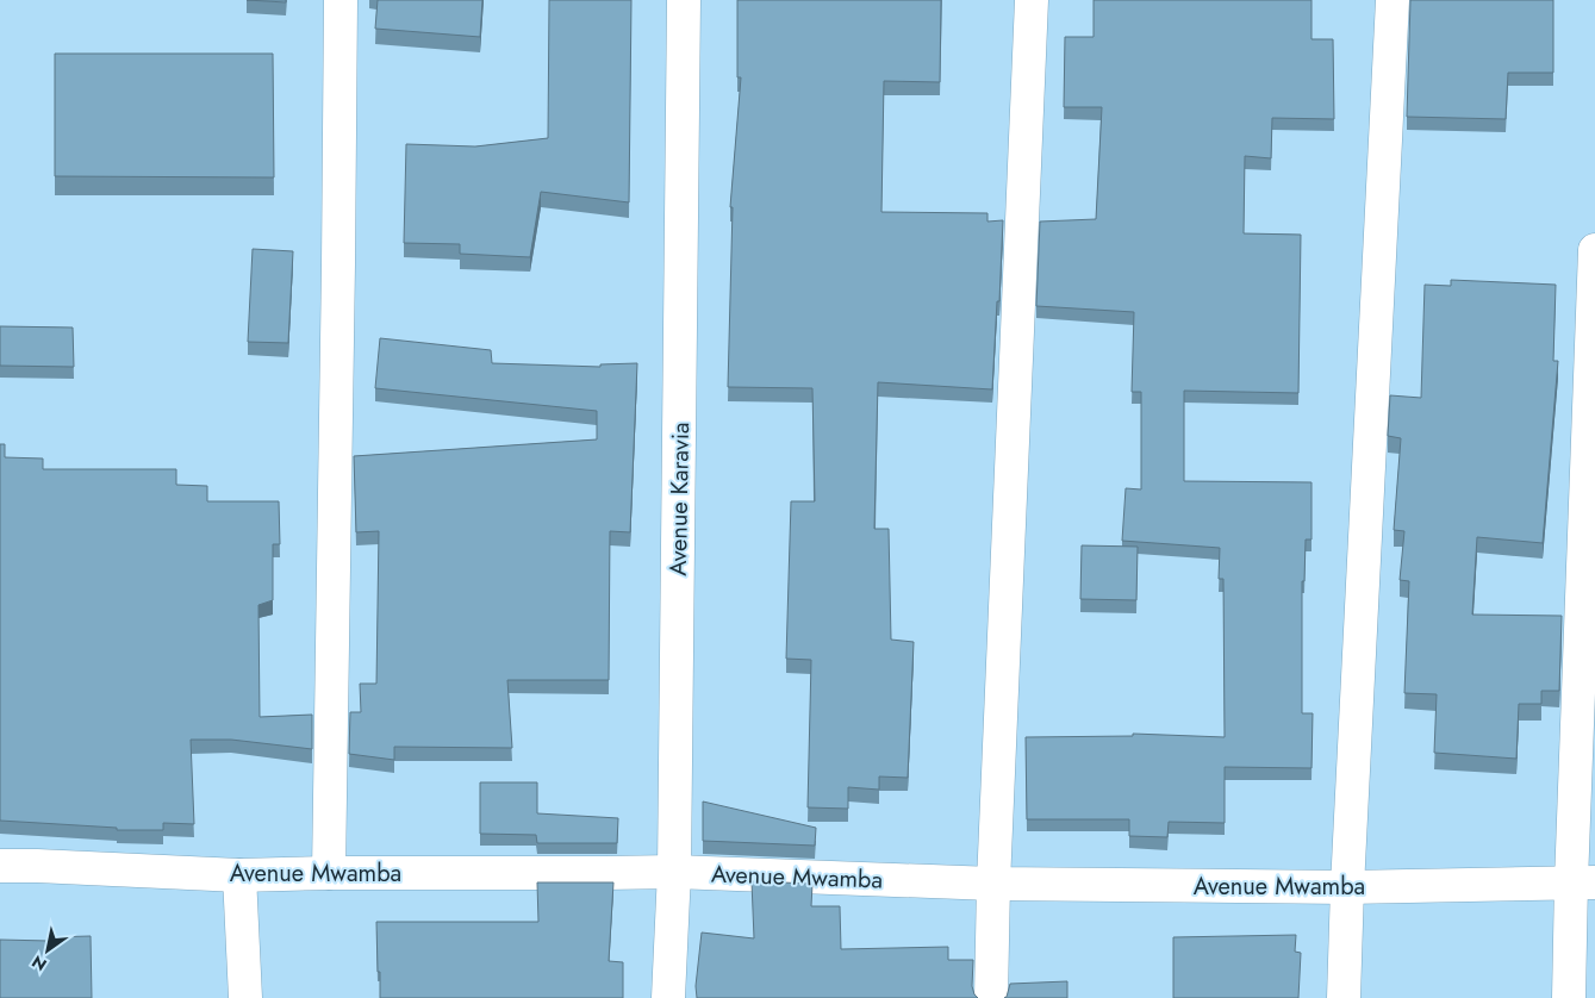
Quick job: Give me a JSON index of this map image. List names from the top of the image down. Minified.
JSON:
{"streets":{"street":["Avenue Karavia","Avenue Mwamba"]},"crossings":[["Avenue Karavia","Avenue Mwamba"]],"north":"bottom left"}
